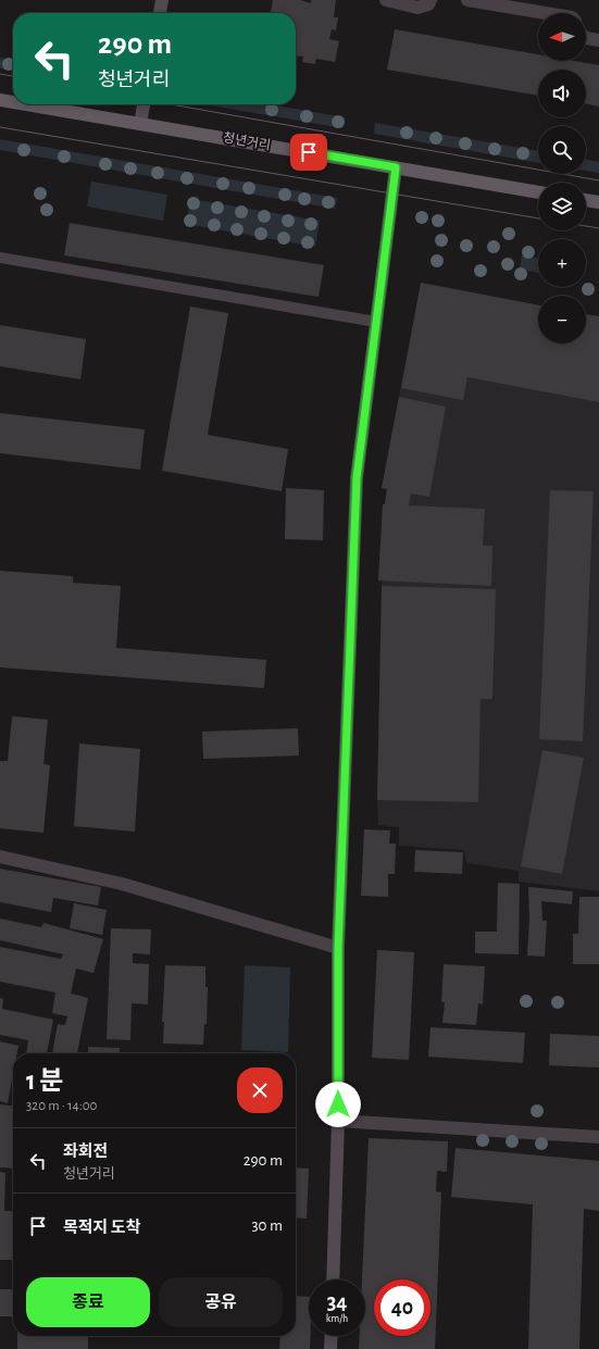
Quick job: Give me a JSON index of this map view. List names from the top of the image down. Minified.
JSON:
{"streets":{"main road":["청년거리"]},"north":"left","page":{"map_buttons":["+","−"],"turn":["290 m","청년거리"],"heading":["1 분","320 m · 14:00"],"list":[{"name":"좌회전","note":"청년거리","value":"290 m"},{"name":"목적지 도착","value":"30 m"}],"buttons":["종료","공유"],"speed":"34 km/h","limit":"40"}}
